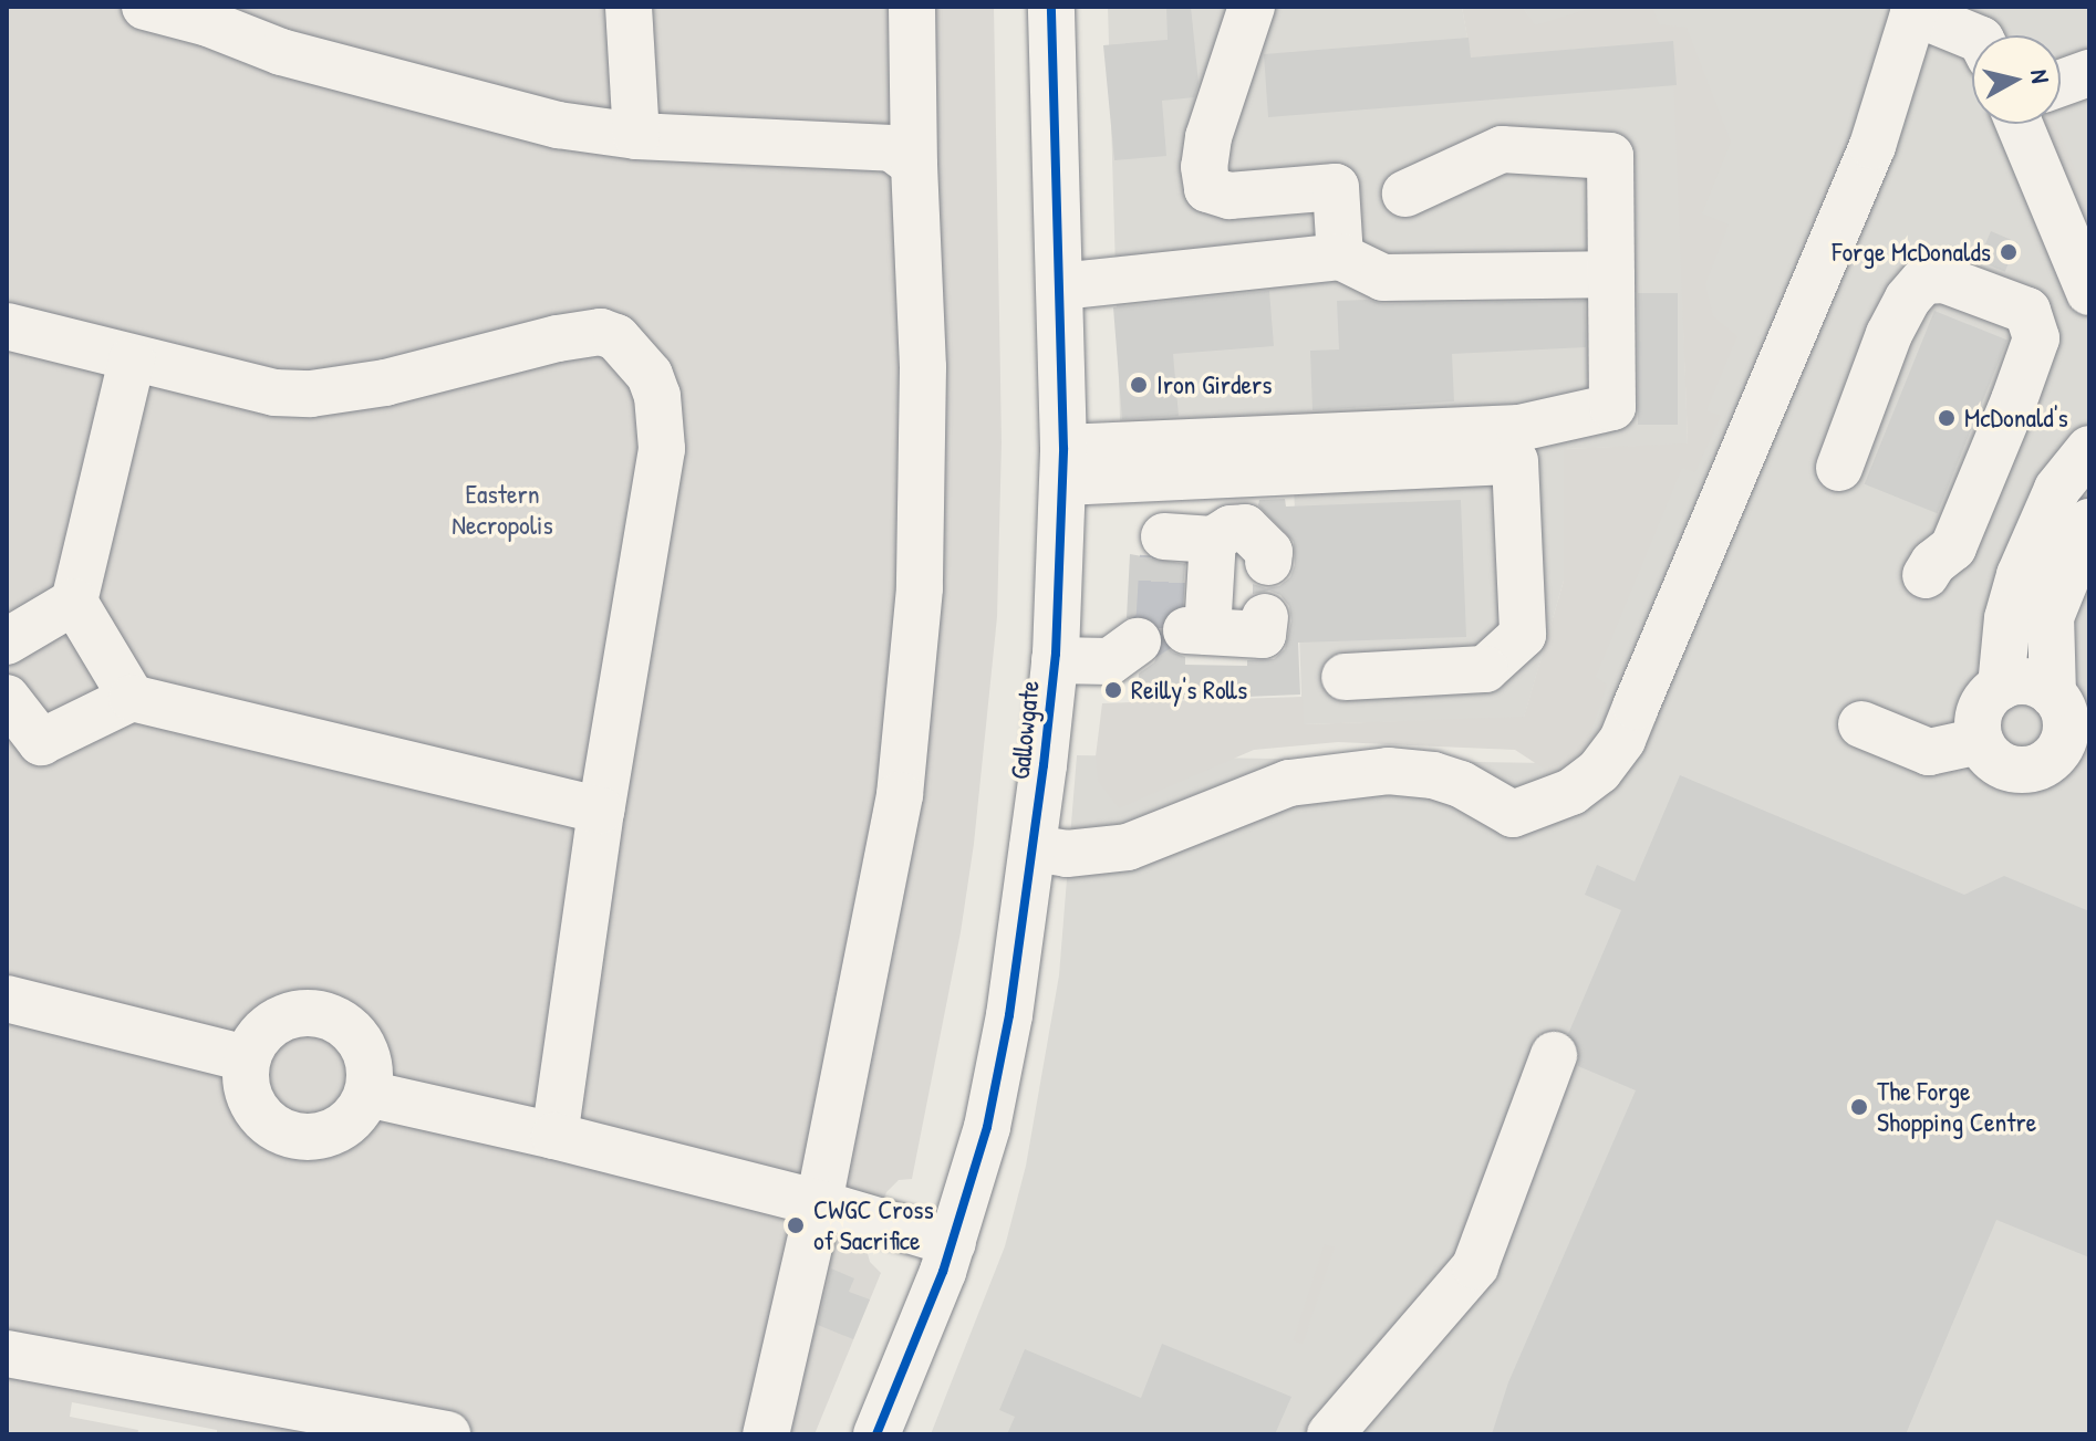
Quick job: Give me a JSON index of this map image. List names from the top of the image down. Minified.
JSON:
{"streets":{"street":["Gallowgate"]},"parks":["Eastern Necropolis"],"places":["Forge McDonalds","Iron Girders","McDonald's","Reilly's Rolls","The Forge Shopping Centre","CWGC Cross of Sacrifice"],"north":"right"}
